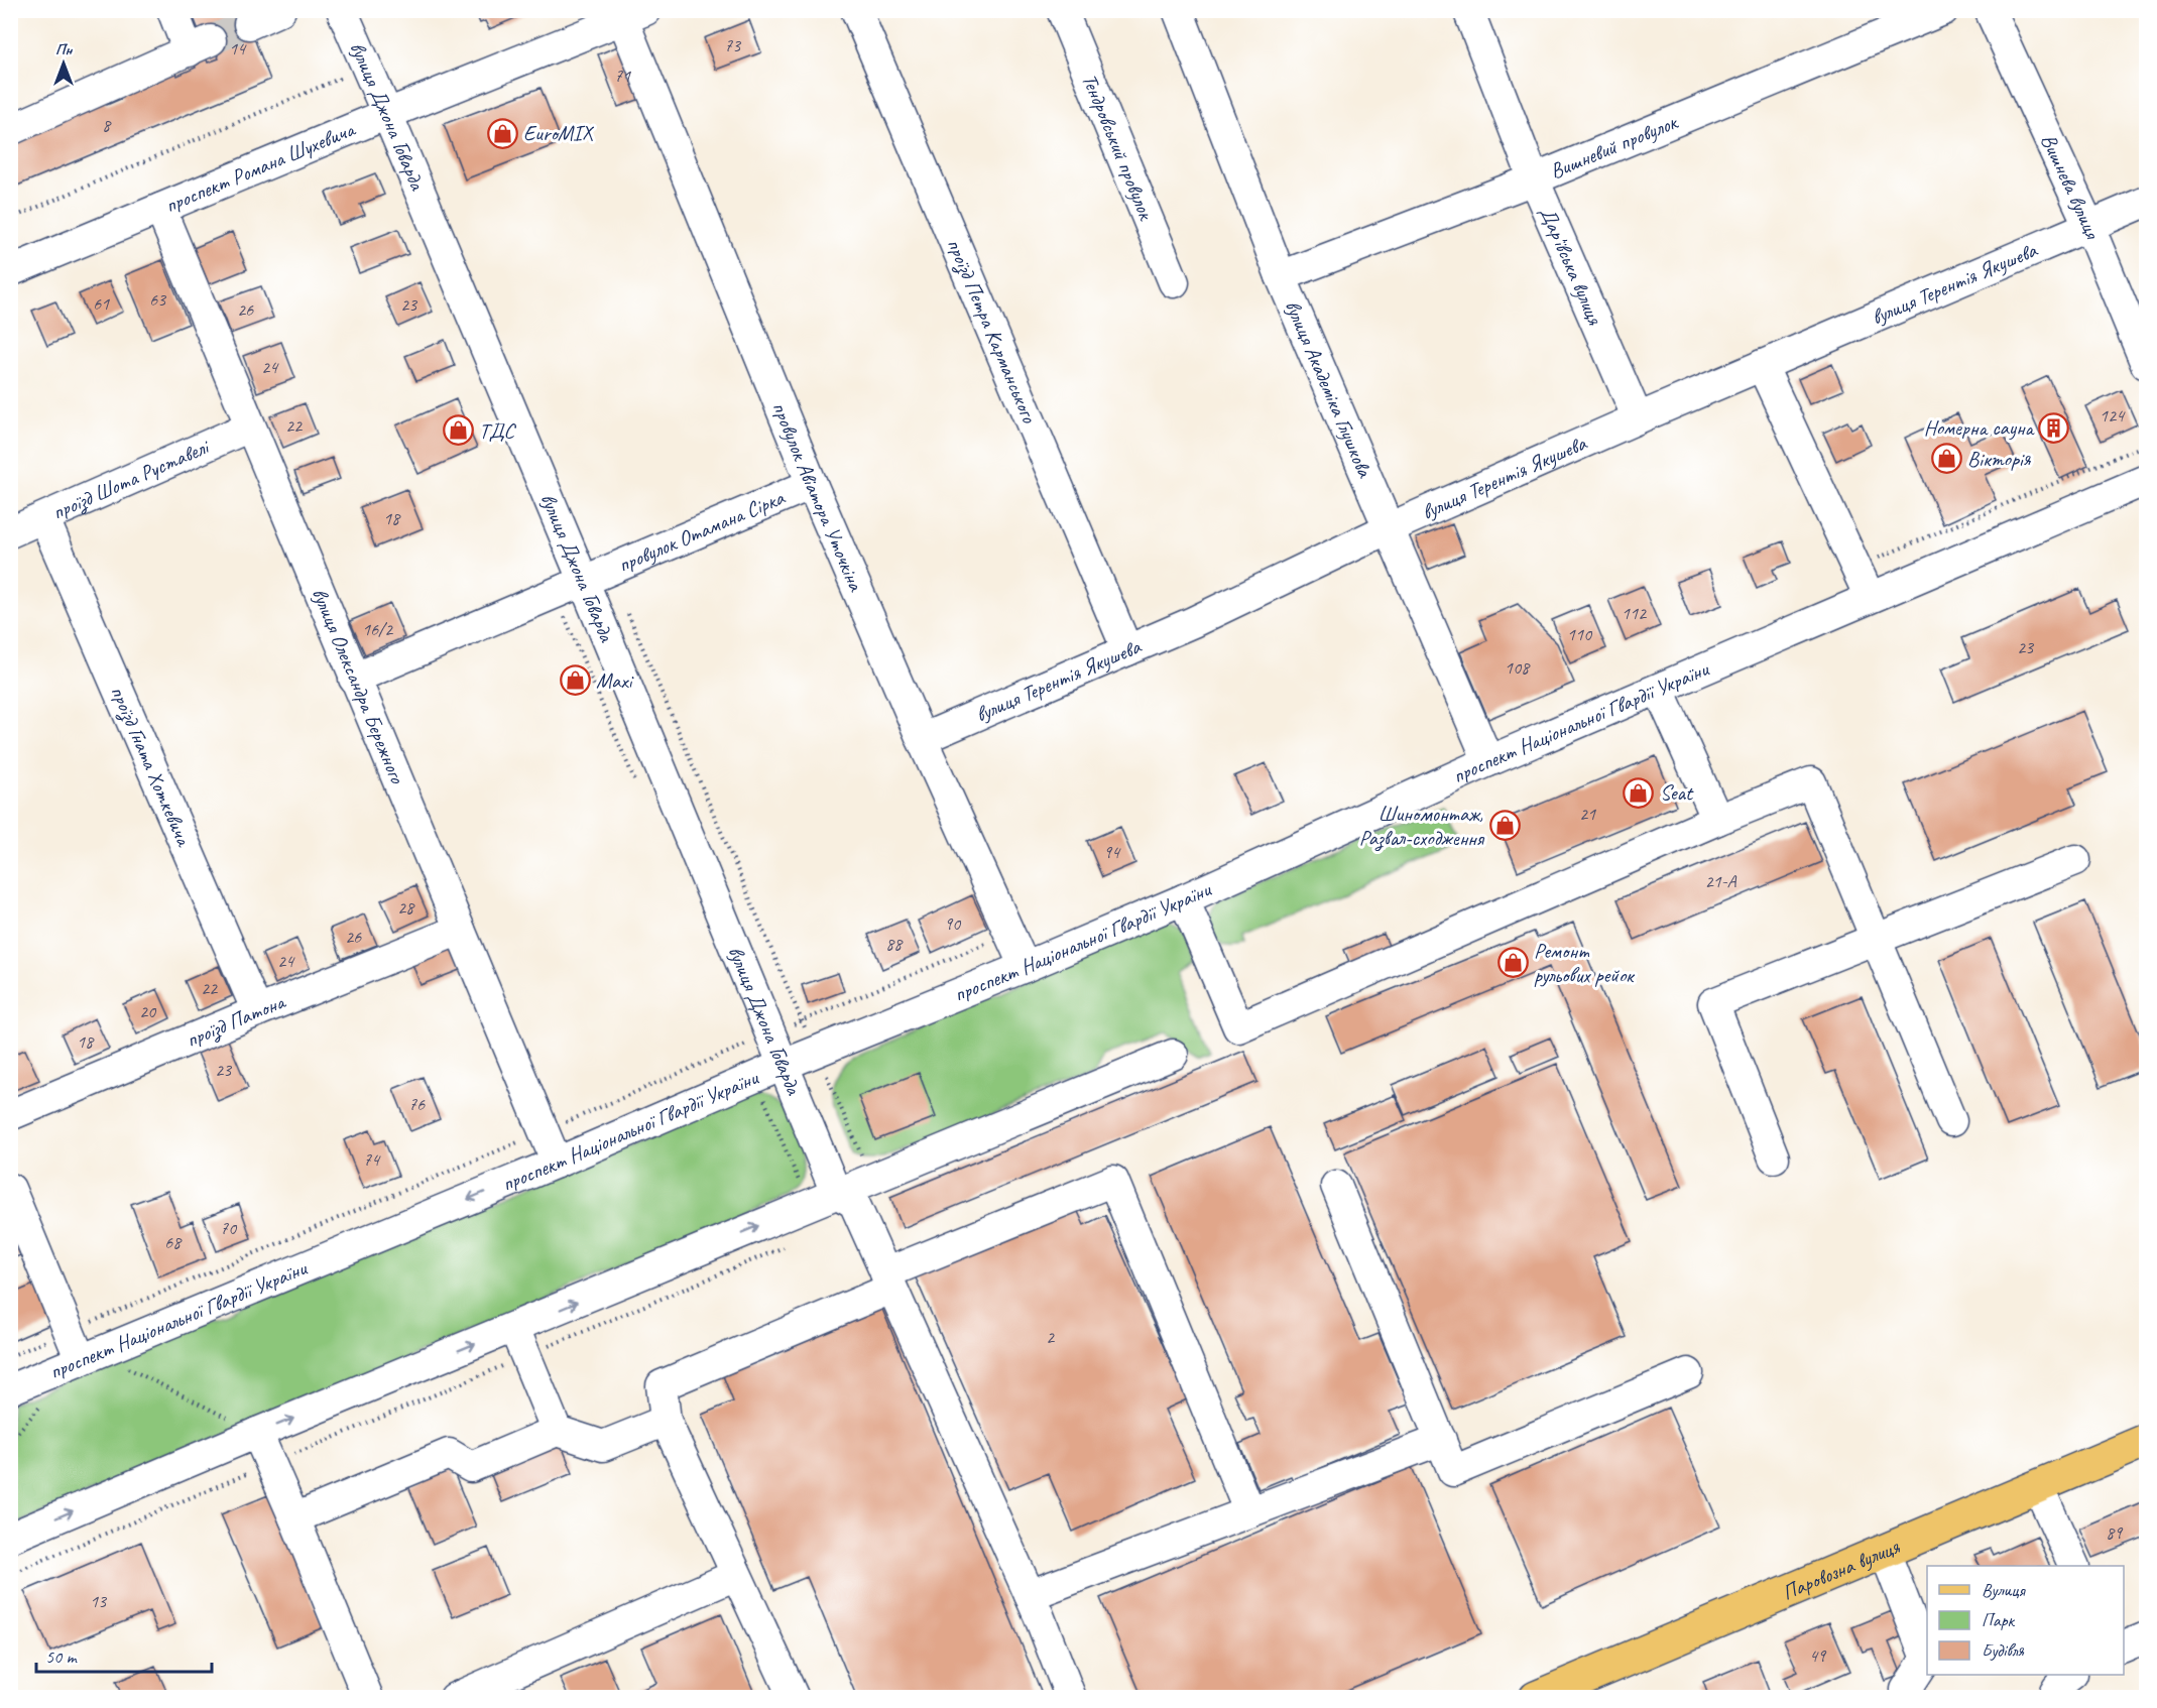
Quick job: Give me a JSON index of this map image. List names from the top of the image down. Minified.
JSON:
{"streets":{"main road":["Паровозна вулиця"],"street":["вулиця Джона Говарда","Тендровський провулок","Вишневий провулок","проспект Романа Шухевича","Вишнева вулиця","Дар'ївська вулиця","вулиця Терентія Якушева","проїзд Петра Карманського","вулиця Академіка Глушкова","проїзд Шота Руставелі","провулок Авіатора Уточкіна","провулок Отамана Сірка","вулиця Олександра Бережного","проспект Національної Гвардії України","проїзд Гната Хоткевича","проїзд Патона"]},"crossings":[["вулиця Джона Говарда","проспект Романа Шухевича"],["вулиця Джона Говарда","провулок Отамана Сірка"],["вулиця Джона Говарда","проспект Національної Гвардії України"],["Вишневий провулок","Дар'ївська вулиця"],["Вишневий провулок","вулиця Академіка Глушкова"],["проспект Романа Шухевича","провулок Авіатора Уточкіна"],["проспект Романа Шухевича","вулиця Олександра Бережного"],["Вишнева вулиця","вулиця Терентія Якушева"],["Дар'ївська вулиця","вулиця Терентія Якушева"],["вулиця Терентія Якушева","проїзд Петра Карманського"],["вулиця Терентія Якушева","вулиця Академіка Глушкова"],["вулиця Терентія Якушева","провулок Авіатора Уточкіна"],["вулиця Академіка Глушкова","проспект Національної Гвардії України"],["проїзд Шота Руставелі","вулиця Олександра Бережного"],["проїзд Шота Руставелі","проїзд Гната Хоткевича"],["провулок Авіатора Уточкіна","провулок Отамана Сірка"],["провулок Авіатора Уточкіна","проспект Національної Гвардії України"],["провулок Отамана Сірка","вулиця Олександра Бережного"],["вулиця Олександра Бережного","проспект Національної Гвардії України"],["вулиця Олександра Бережного","проїзд Патона"],["проїзд Гната Хоткевича","проїзд Патона"]],"places":{"shop":["EuroMIX","ТДС","Вікторія","Maxi","Seat","Шиномонтаж, Развал-сходження","Ремонт рульових рейок"],"building":["Номерна сауна"]},"house_numbers":["73","14","71","8","63","61","23","26","24","124","22","18","112","16/2","110","23","108","21","94","21-А","28","90","26","88","24","22","20","18","23","76","74","70","68","2","89","13","49"],"legend":["Вулиця","Парк","Будівля"],"scale_bar":"50 m","north":"top"}
